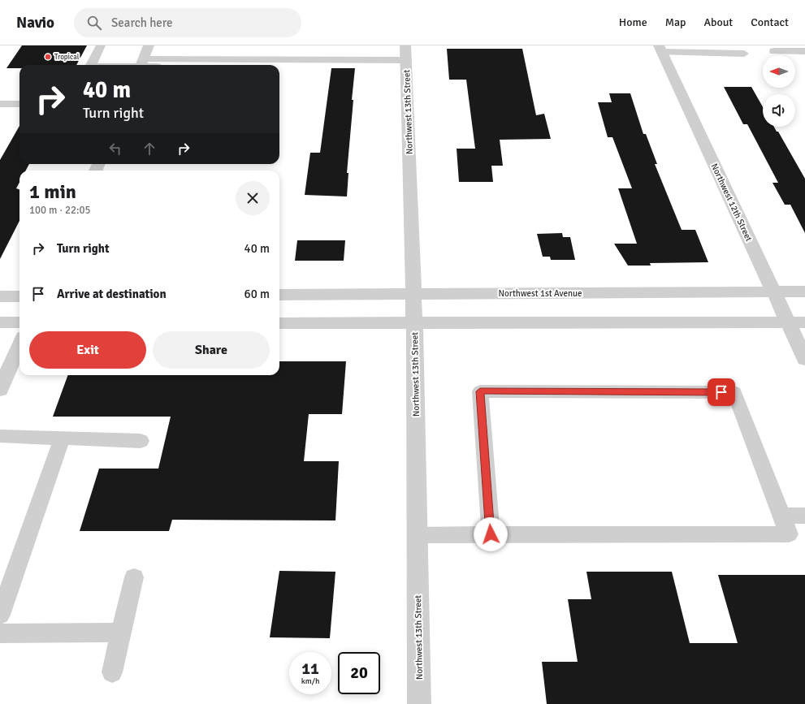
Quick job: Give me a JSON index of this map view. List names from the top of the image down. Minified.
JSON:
{"streets":{"street":["Northwest 13th Street","Northwest 12th Street","Northwest 1st Avenue"]},"crossings":[["Northwest 13th Street","Northwest 1st Avenue"],["Northwest 12th Street","Northwest 1st Avenue"]],"places":["Tropical"],"north":"left","page":{"header":"Navio","search":"Search here","nav":["Home","Map","About","Contact"],"turn":["40 m","Turn right"],"heading":["1 min","100 m · 22:05"],"list":[{"name":"Turn right","value":"40 m"},{"name":"Arrive at destination","value":"60 m"}],"buttons":["Exit","Share"],"speed":"11 km/h","limit":"20"}}
